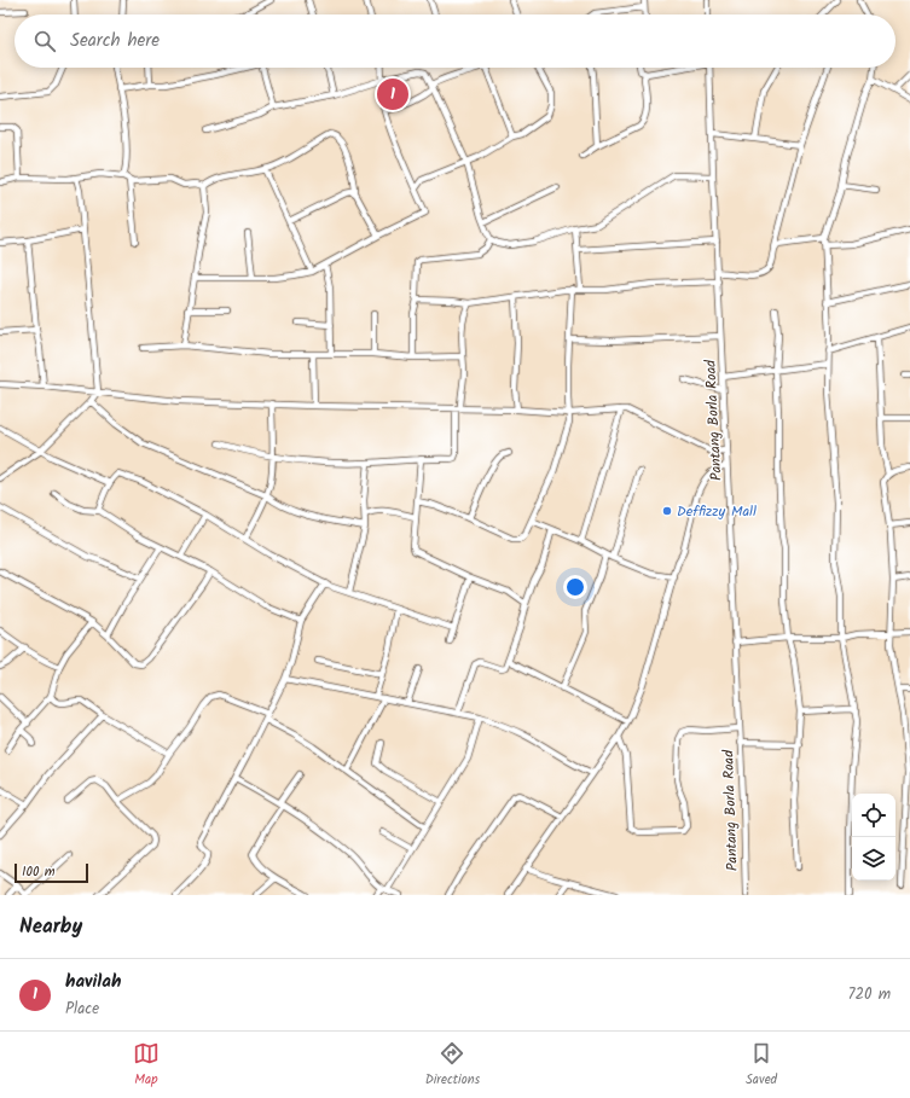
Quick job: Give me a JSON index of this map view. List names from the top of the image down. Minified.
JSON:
{"streets":{"street":["Pantang Borla Road"]},"places":["Deffizzy Mall"],"scale_bar":"100 m","page":{"search":"Search here","pins":"1","scale":"100 m","heading":"Nearby","list":[{"mark":"1","name":"havilah","note":"Place","value":"720 m"}],"nav":["Map","Directions","Saved"]}}
